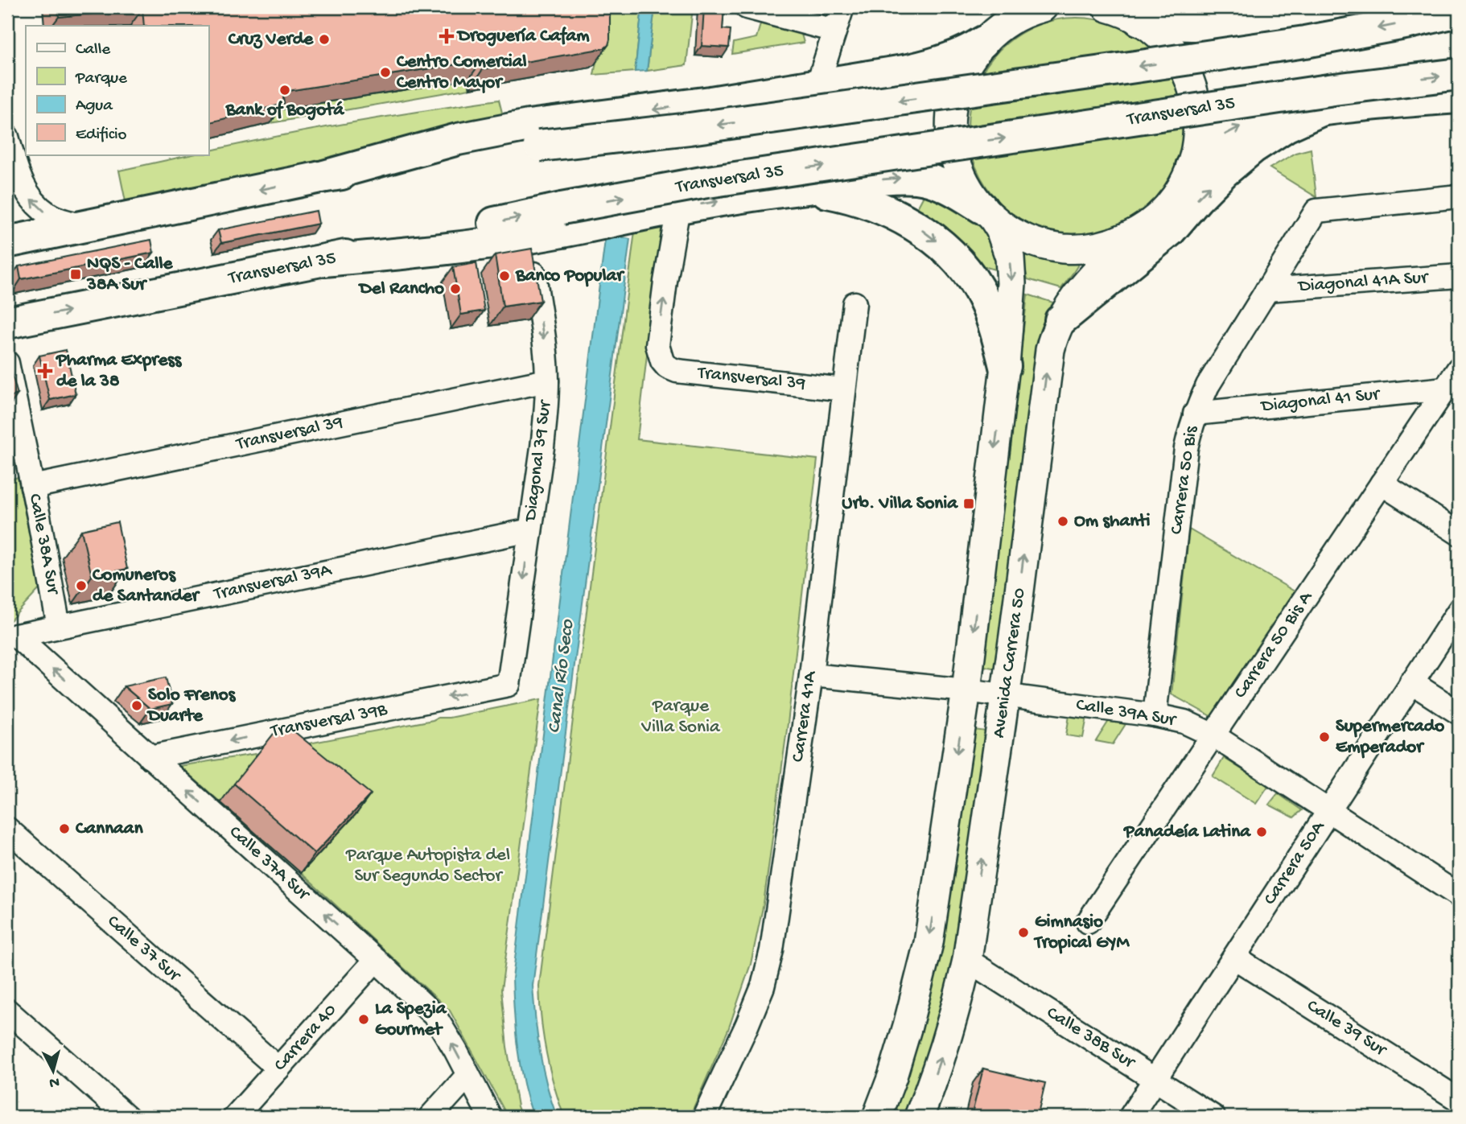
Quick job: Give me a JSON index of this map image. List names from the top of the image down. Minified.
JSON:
{"streets":{"highway":["Transversal 35"],"main road":["Avenida Carrera 50"],"street":["Diagonal 41A Sur","Transversal 39","Diagonal 41 Sur","Diagonal 39 Sur","Carrera 50 Bis","Calle 38A Sur","Transversal 39A","Carrera 50 Bis A","Calle 39A Sur","Carrera 41A","Transversal 39B","Calle 37A Sur","Carrera 50A","Calle 37 Sur","Calle 39 Sur","Carrera 40","Calle 38B Sur"]},"crossings":[["Diagonal 41A Sur","Carrera 50 Bis"],["Transversal 39","Diagonal 39 Sur"],["Transversal 39","Calle 38A Sur"],["Transversal 39","Carrera 41A"],["Diagonal 41 Sur","Carrera 50 Bis"],["Diagonal 41 Sur","Carrera 50 Bis A"],["Diagonal 39 Sur","Transversal 39A"],["Diagonal 39 Sur","Transversal 39B"],["Carrera 50 Bis","Calle 39A Sur"],["Calle 38A Sur","Transversal 39A"],["Transversal 39A","Calle 37A Sur"],["Carrera 50 Bis A","Calle 39A Sur"],["Avenida Carrera 50","Calle 39A Sur"],["Avenida Carrera 50","Calle 38B Sur"],["Calle 39A Sur","Carrera 41A"],["Calle 39A Sur","Carrera 50A"],["Transversal 39B","Calle 37A Sur"],["Calle 37A Sur","Carrera 40"],["Carrera 50A","Calle 39 Sur"],["Carrera 50A","Calle 38B Sur"],["Calle 37 Sur","Carrera 40"]],"one_way":["Diagonal 39 Sur","Transversal 39B","Calle 37A Sur"],"water":["Canal Río Seco"],"parks":["Parque Villa Sonia","Parque Autopista del Sur Segundo Sector"],"places":{"health":["Droguería Cafam","Pharma Express de la 38"],"other":["Cruz Verde","Centro Comercial Centro Mayor","Bank of Bogotá","Banco Popular","Del Rancho","Om shanti","Comuneros de Santander","Solo Frenos Duarte","Supermercado Emperador","Cannaan","Panadeía Latina","Gimnasio Tropical GYM","La Spezia Gourmet"],"transit":["NQS - Calle 38A Sur","Urb. Villa Sonia"]},"legend":["Calle","Parque","Agua","Edificio"],"north":"bottom"}
